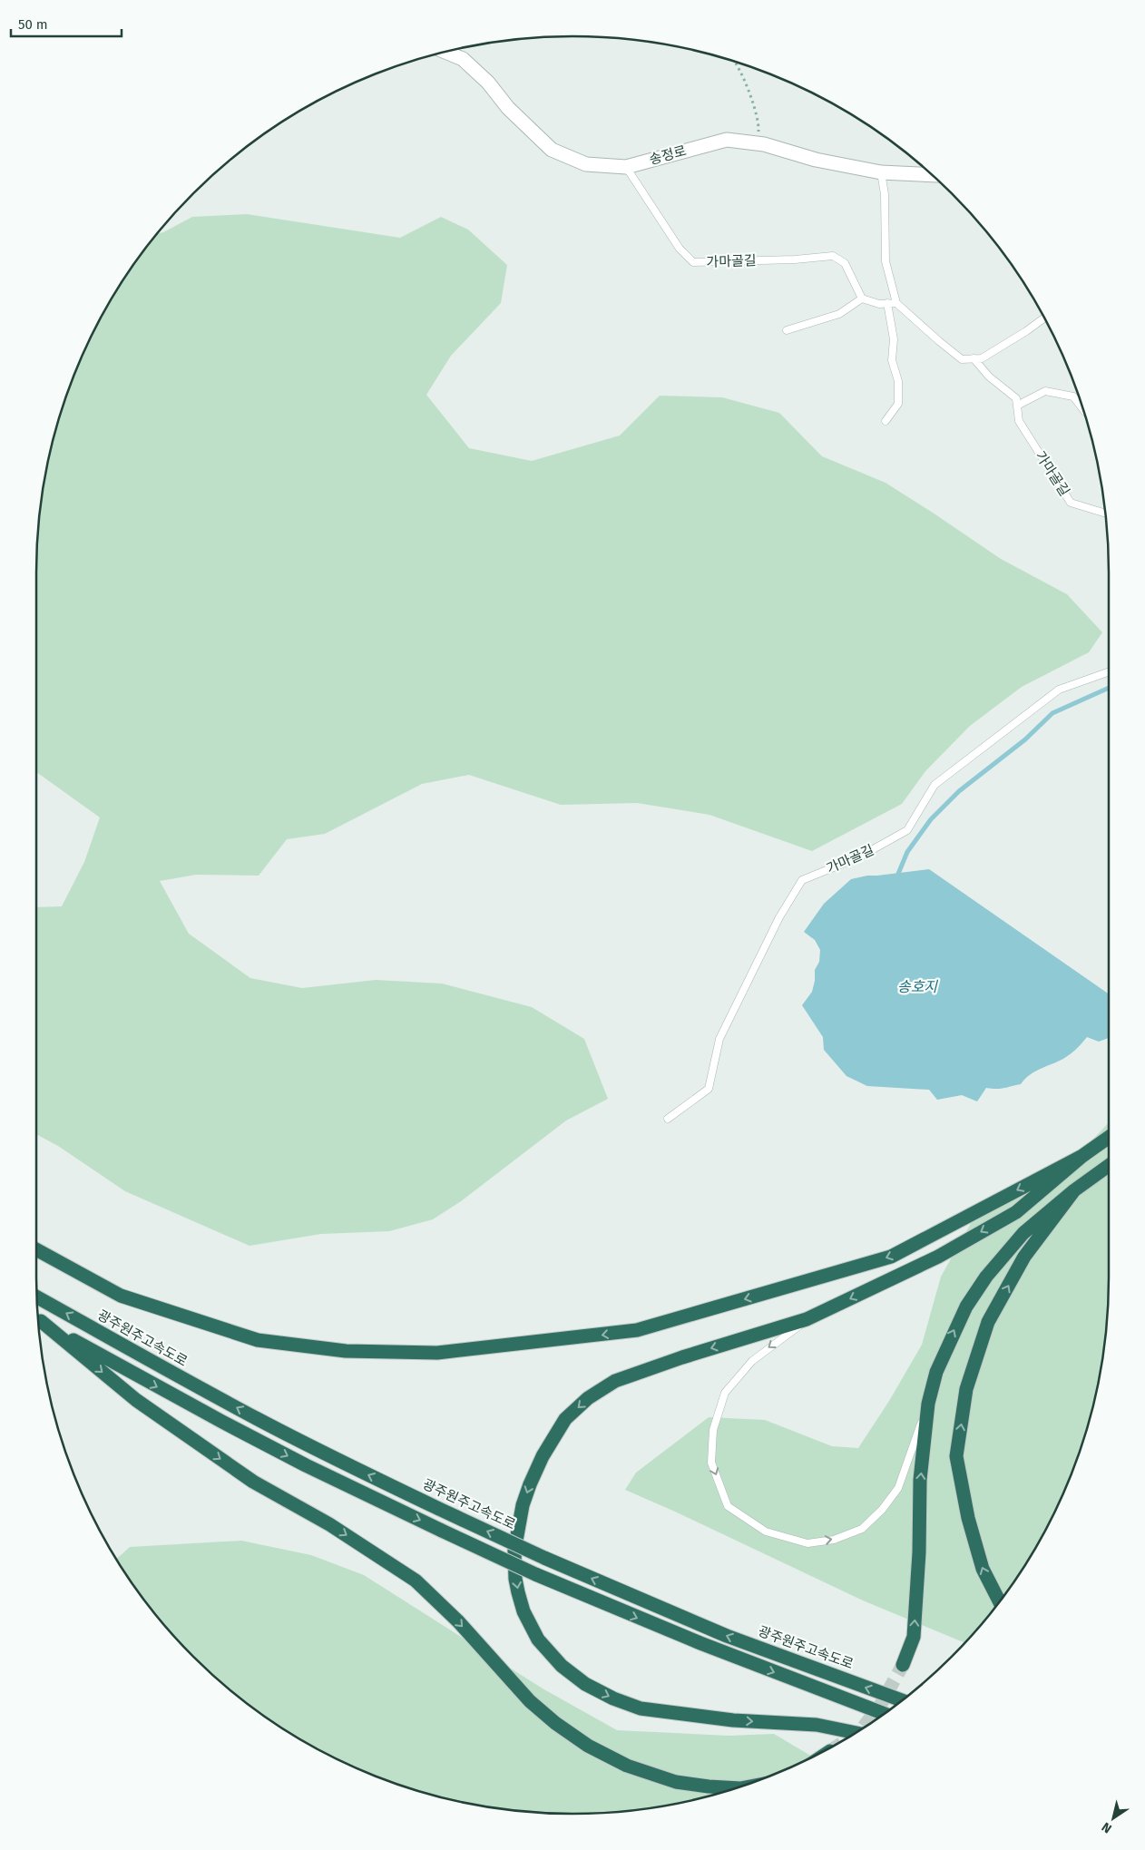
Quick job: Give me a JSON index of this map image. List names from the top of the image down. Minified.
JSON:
{"streets":{"highway":["광주원주고속도로"],"street":["송정로"],"lane":["가마골길"]},"crossings":[["송정로","가마골길"]],"water":["송호지"],"scale_bar":"50 m","north":"bottom left"}
